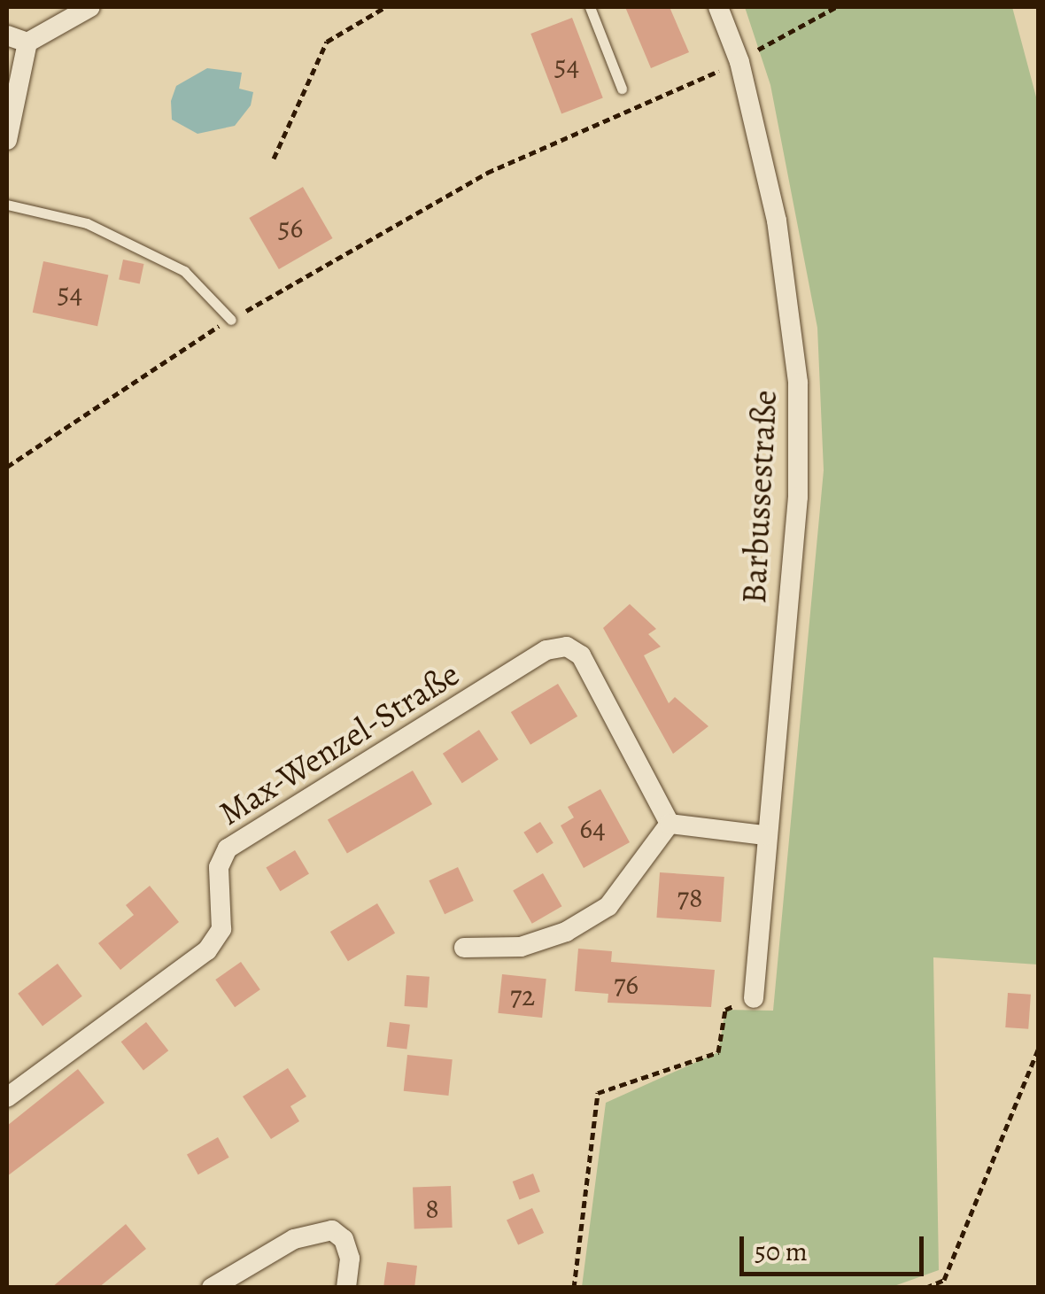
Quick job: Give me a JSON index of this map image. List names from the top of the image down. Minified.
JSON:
{"streets":{"street":["Barbussestraße","Max-Wenzel-Straße"]},"house_numbers":["54","56","54","64","78","76","72","8"],"scale_bar":"50 m"}
